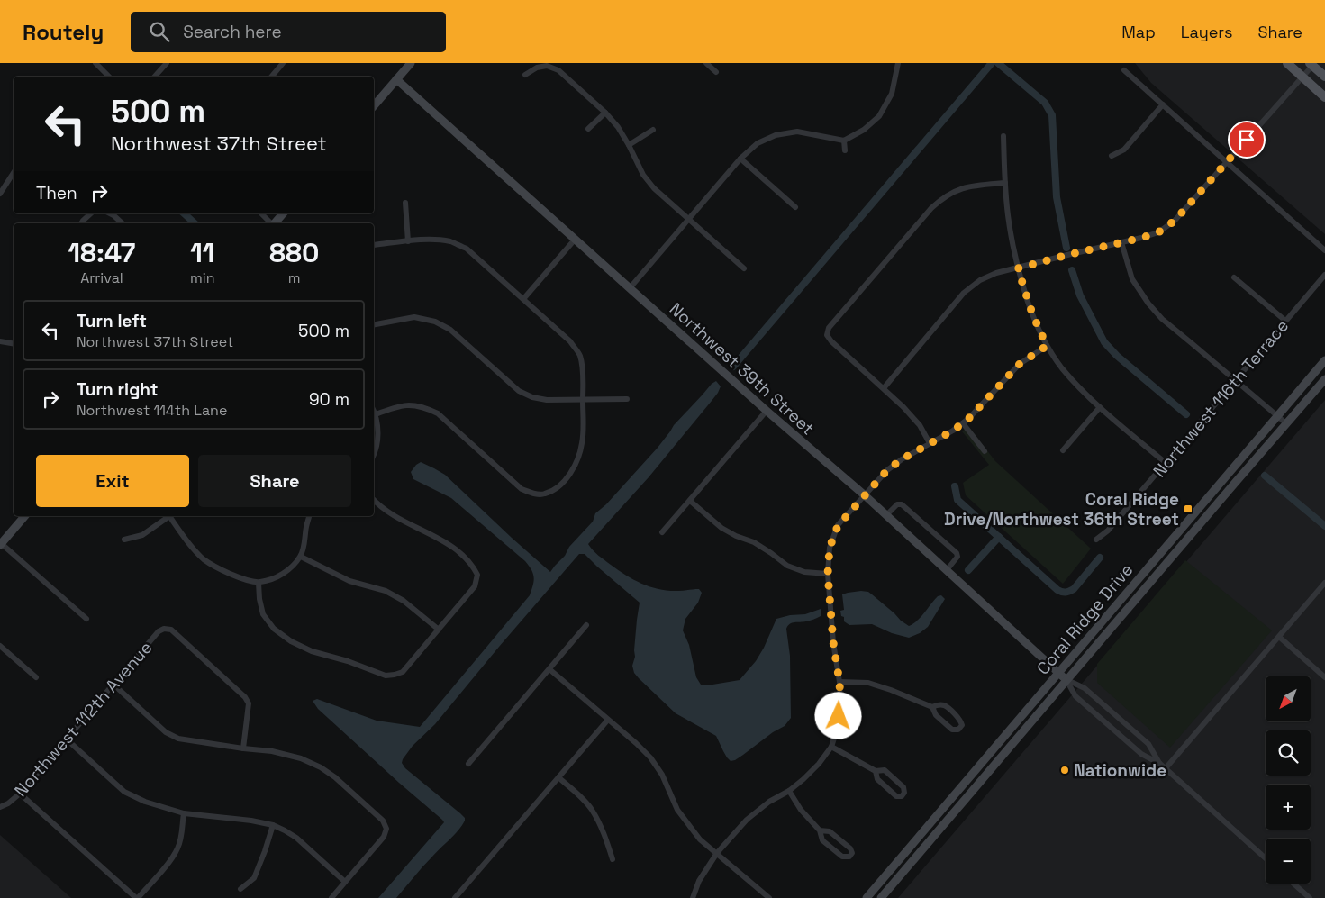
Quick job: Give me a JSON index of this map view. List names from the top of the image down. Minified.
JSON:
{"streets":{"main road":["Northwest 39th Street","Coral Ridge Drive"],"street":["Northwest 116th Terrace","Northwest 112th Avenue"]},"crossings":[["Northwest 39th Street","Coral Ridge Drive"]],"places":{"transit":["Coral Ridge Drive/Northwest 36th Street"],"other":["Nationwide"]},"north":"bottom left","page":{"header":"Routely","search":"Search here","nav":["Map","Layers","Share"],"turn":["500 m","Northwest 37th Street"],"then":"Then","eta":["18:47","Arrival","11","min","880","m"],"list":[{"name":"Turn left","note":"Northwest 37th Street","value":"500 m"},{"name":"Turn right","note":"Northwest 114th Lane","value":"90 m"}],"buttons":["Exit","Share"],"map_buttons":["+","−"]}}
